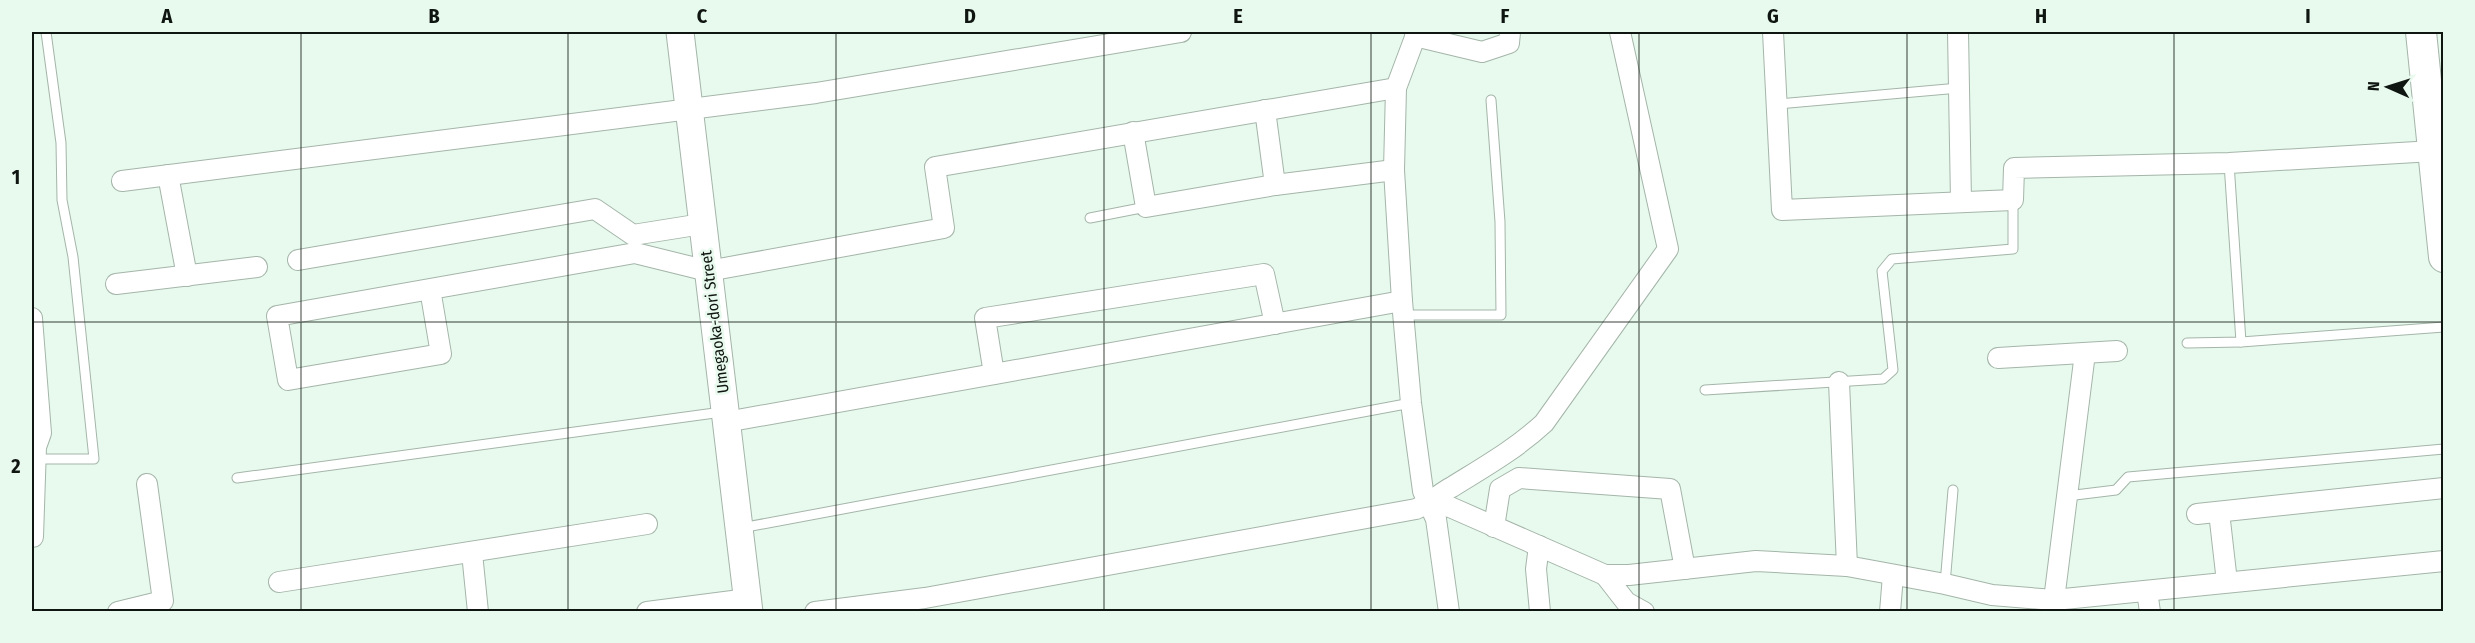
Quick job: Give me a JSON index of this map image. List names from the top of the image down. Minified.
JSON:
{"streets":{"street":["Umegaoka-dori Street"]},"north":"left","grid":{"columns":["A","B","C","D","E","F","G","H","I"],"rows":["1","2"]}}
